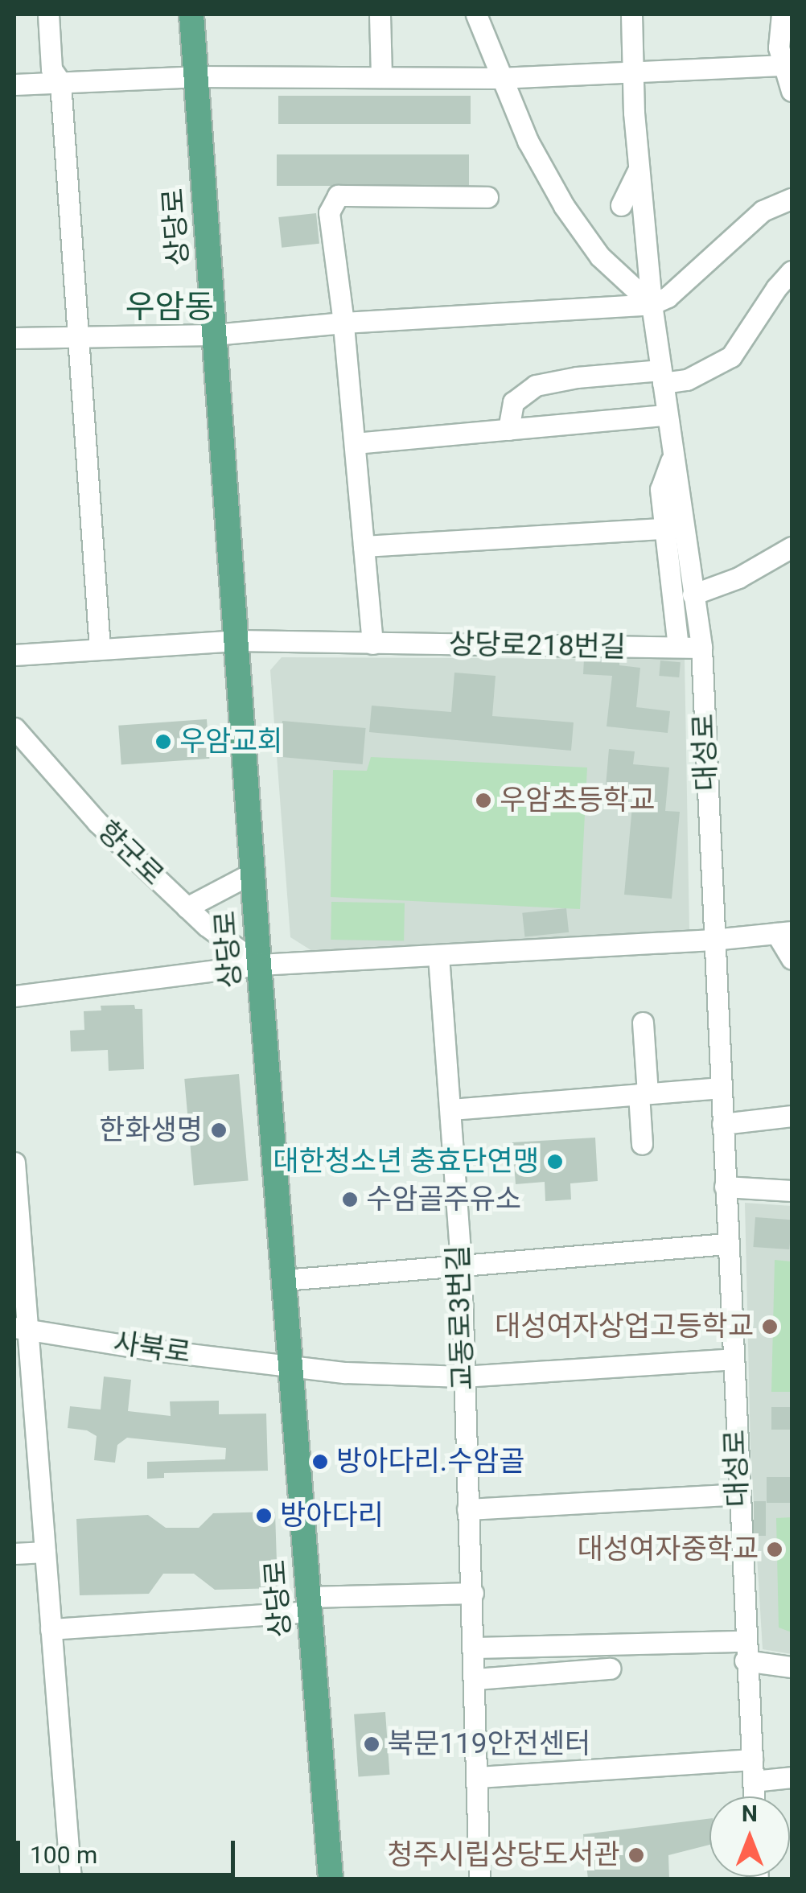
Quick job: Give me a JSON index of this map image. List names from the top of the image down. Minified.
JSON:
{"streets":{"main road":["상당로"],"street":["상당로218번길","대성로","향군로","교동로3번길","사북로"]},"crossings":[["상당로","상당로218번길"],["상당로","향군로"],["상당로","사북로"],["상당로218번길","대성로"],["대성로","사북로"],["교동로3번길","사북로"]],"districts":["우암동"],"places":["우암교회","우암초등학교","한화생명","대한청소년 충효단연맹","수암골주유소","대성여자상업고등학교","방아다리.수암골","방아다리","대성여자중학교","북문119안전센터","청주시립상당도서관"],"scale_bar":"100 m","north":"top"}
